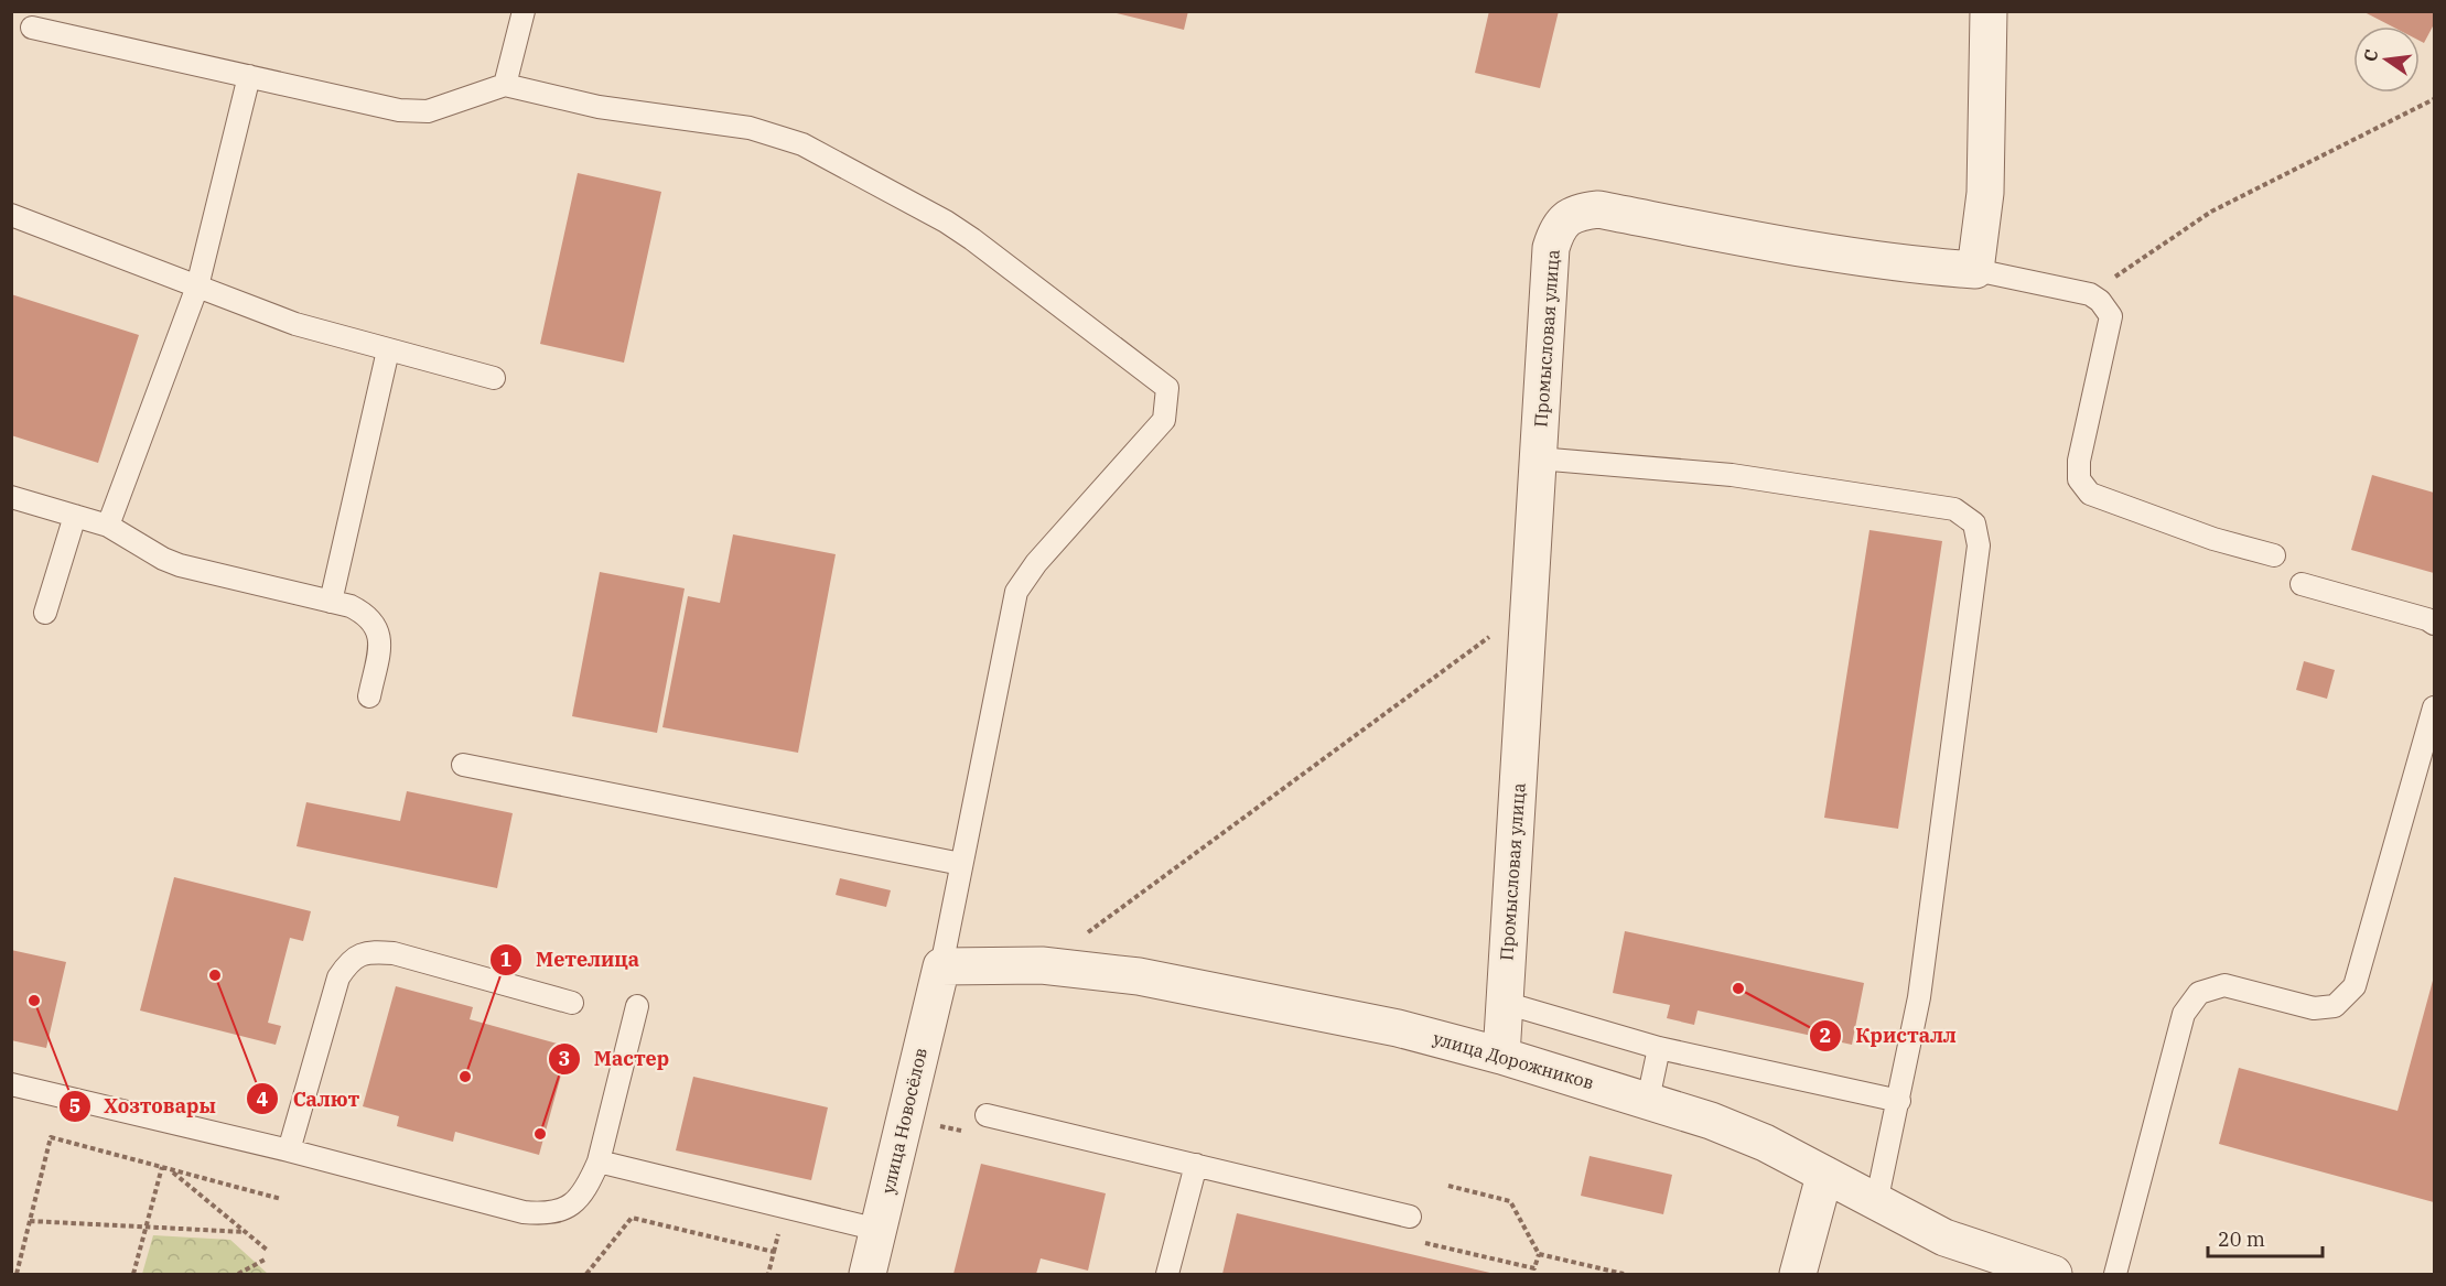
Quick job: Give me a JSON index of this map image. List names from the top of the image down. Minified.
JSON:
{"streets":{"street":["Промысловая улица","улица Дорожников","улица Новосёлов"]},"crossings":[["Промысловая улица","улица Дорожников"],["улица Дорожников","улица Новосёлов"]],"places":["Салют","Кристалл","Хозтовары","Метелица","Мастер"],"scale_bar":"20 m","north":"left"}
